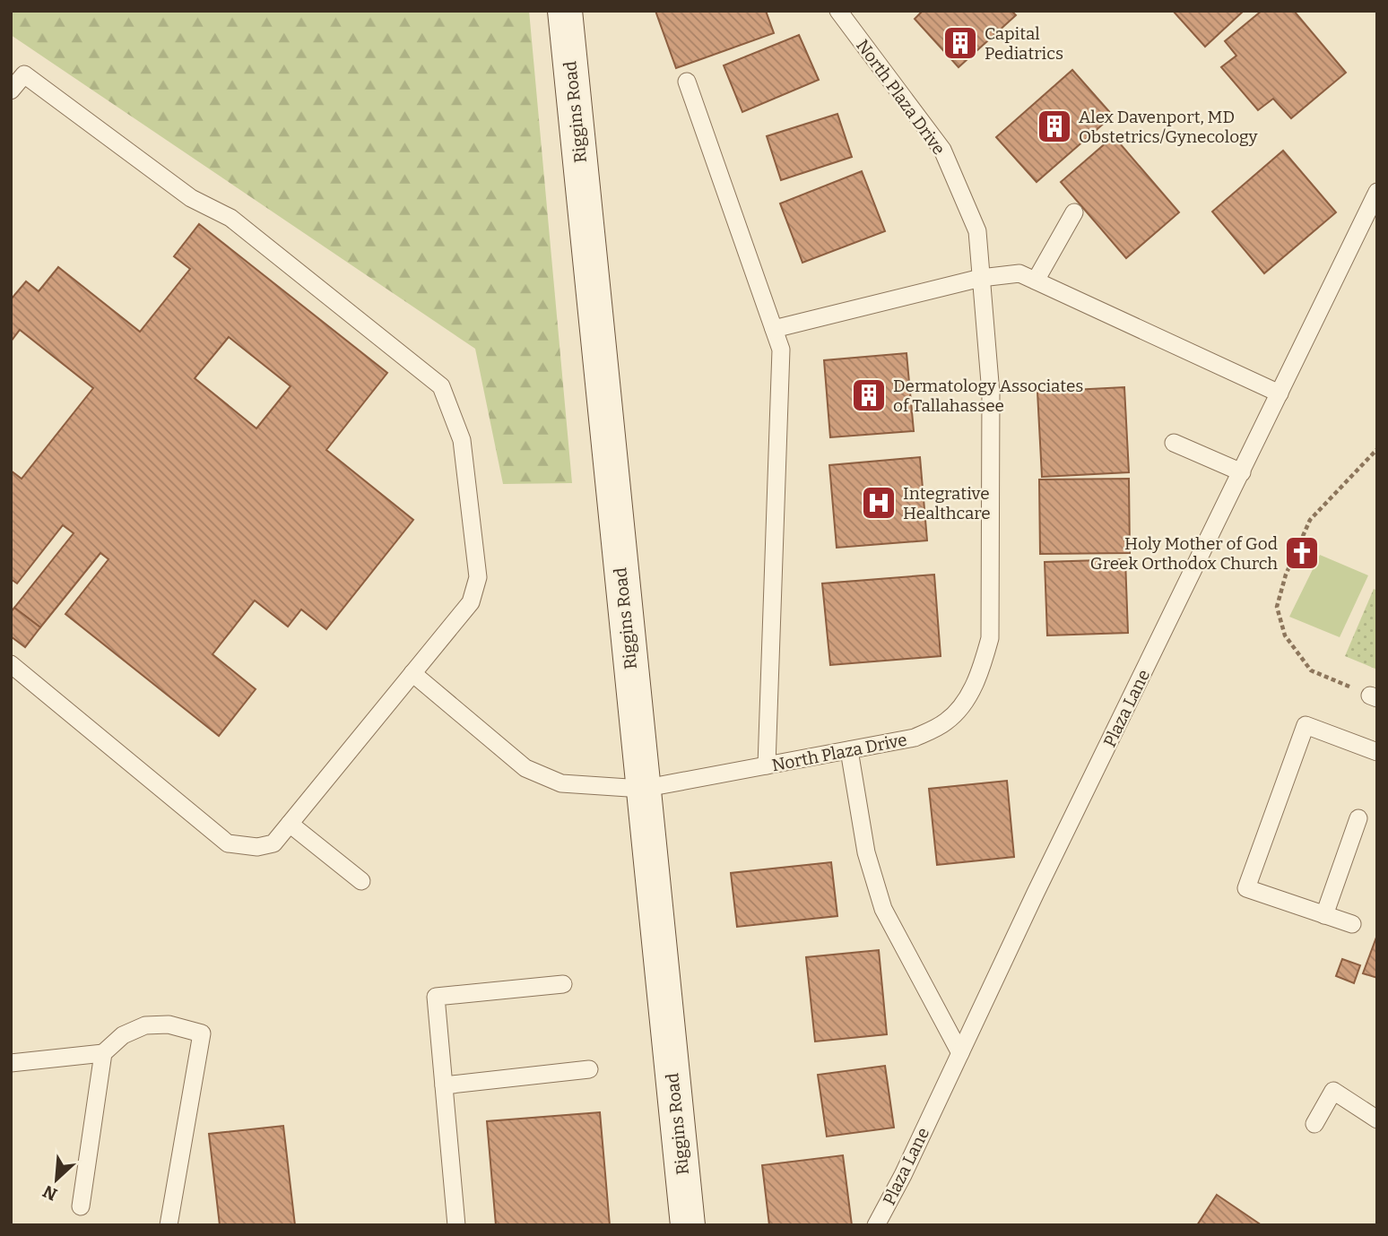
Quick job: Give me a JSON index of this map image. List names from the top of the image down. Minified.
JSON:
{"streets":{"street":["Riggins Road"],"lane":["North Plaza Drive","Plaza Lane"]},"crossings":[["North Plaza Drive","Riggins Road"]],"places":{"building":["Capital Pediatrics","Alex Davenport, MD Obstetrics/Gynecology","Dermatology Associates of Tallahassee"],"hospital":["Integrative Healthcare"],"church":["Holy Mother of God Greek Orthodox Church"]},"north":"bottom left"}
